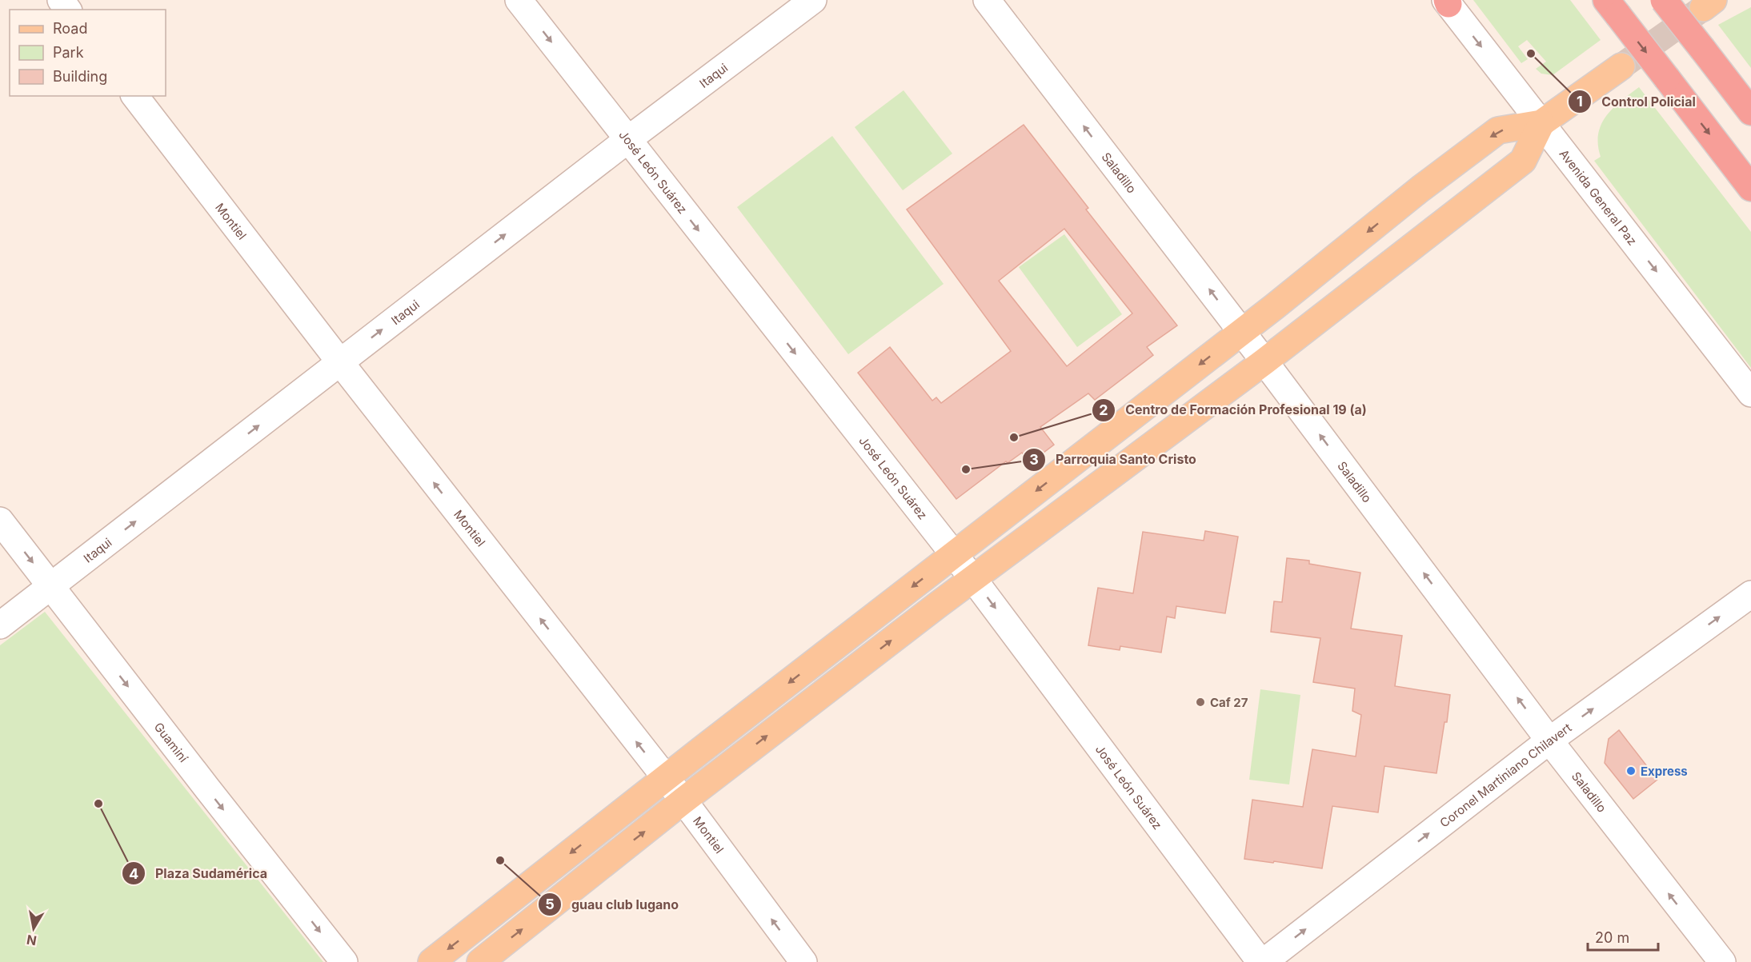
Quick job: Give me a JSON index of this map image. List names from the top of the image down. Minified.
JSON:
{"streets":{"street":["Itaqui","Saladillo","José León Suárez","Avenida General Paz","Montiel","Guaminí","Coronel Martiniano Chilavert"]},"crossings":[["Itaqui","José León Suárez"],["Itaqui","Montiel"],["Itaqui","Guaminí"],["Saladillo","Coronel Martiniano Chilavert"],["José León Suárez","Coronel Martiniano Chilavert"]],"one_way":["Itaqui","Saladillo","José León Suárez","Avenida General Paz","Montiel","Guaminí","Coronel Martiniano Chilavert"],"places":["Control Policial","Centro de Formación Profesional 19 (a)","Parroquia Santo Cristo","Caf 27","Express","Plaza Sudamérica","guau club lugano"],"legend":["Road","Park","Building"],"scale_bar":"20 m","north":"bottom"}
